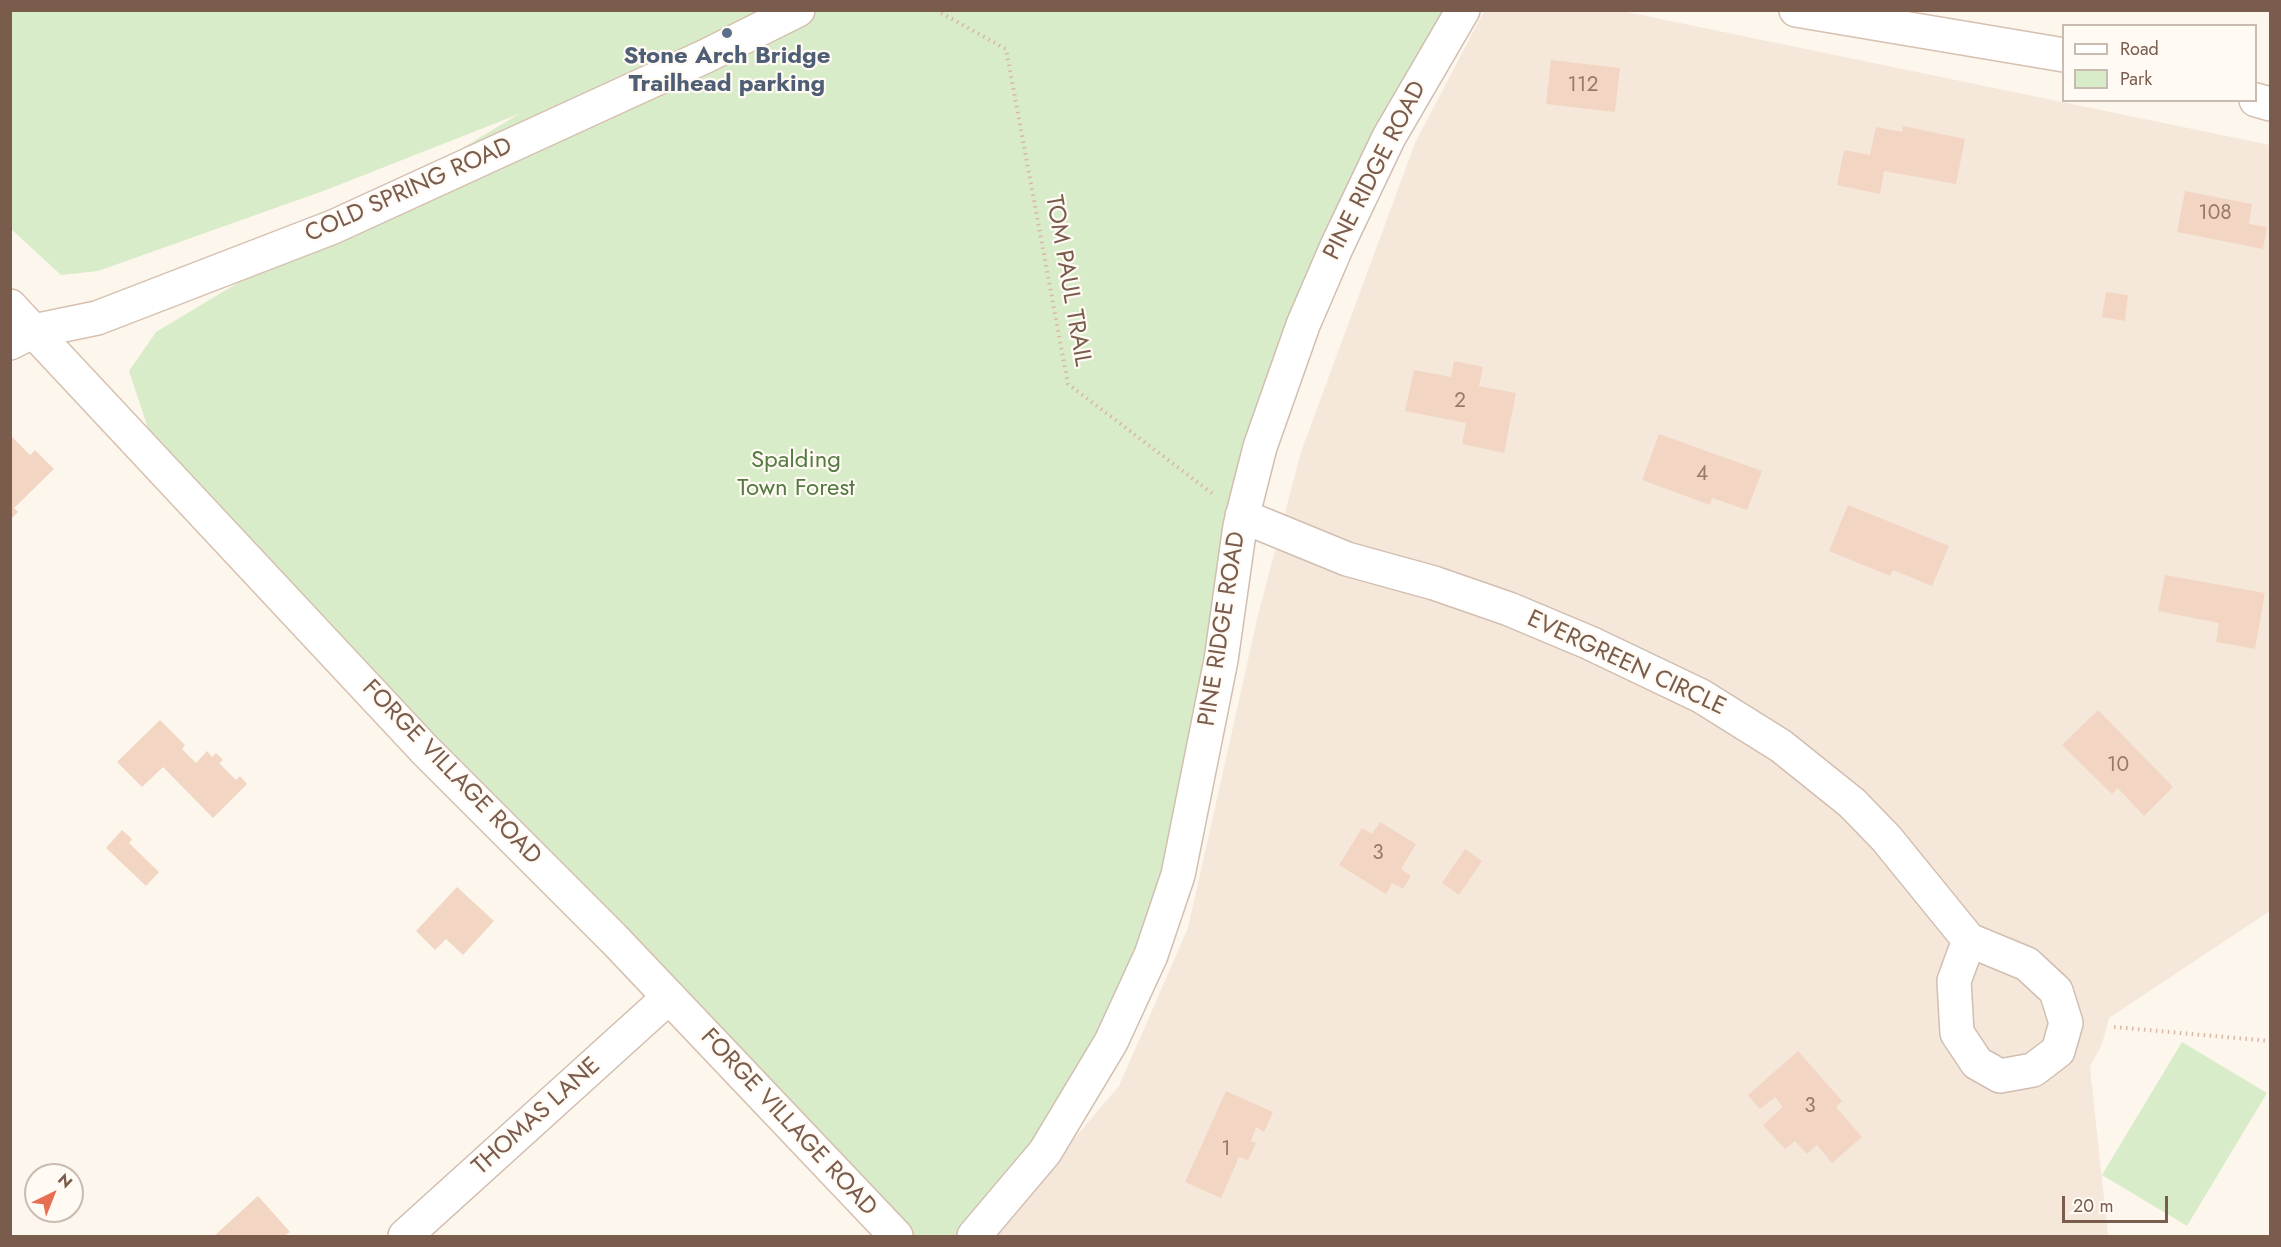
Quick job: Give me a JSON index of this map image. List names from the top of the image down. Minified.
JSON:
{"streets":{"street":["PINE RIDGE ROAD","COLD SPRING ROAD","EVERGREEN CIRCLE","FORGE VILLAGE ROAD","THOMAS LANE"],"path":["TOM PAUL TRAIL"]},"crossings":[["PINE RIDGE ROAD","TOM PAUL TRAIL"],["PINE RIDGE ROAD","EVERGREEN CIRCLE"],["COLD SPRING ROAD","FORGE VILLAGE ROAD"],["TOM PAUL TRAIL","EVERGREEN CIRCLE"],["FORGE VILLAGE ROAD","THOMAS LANE"]],"parks":["Spalding Town Forest"],"places":["Stone Arch Bridge Trailhead parking"],"house_numbers":["112","108","2","4","10","3","3","1"],"legend":["Road","Park"],"scale_bar":"20 m","north":"top right"}
